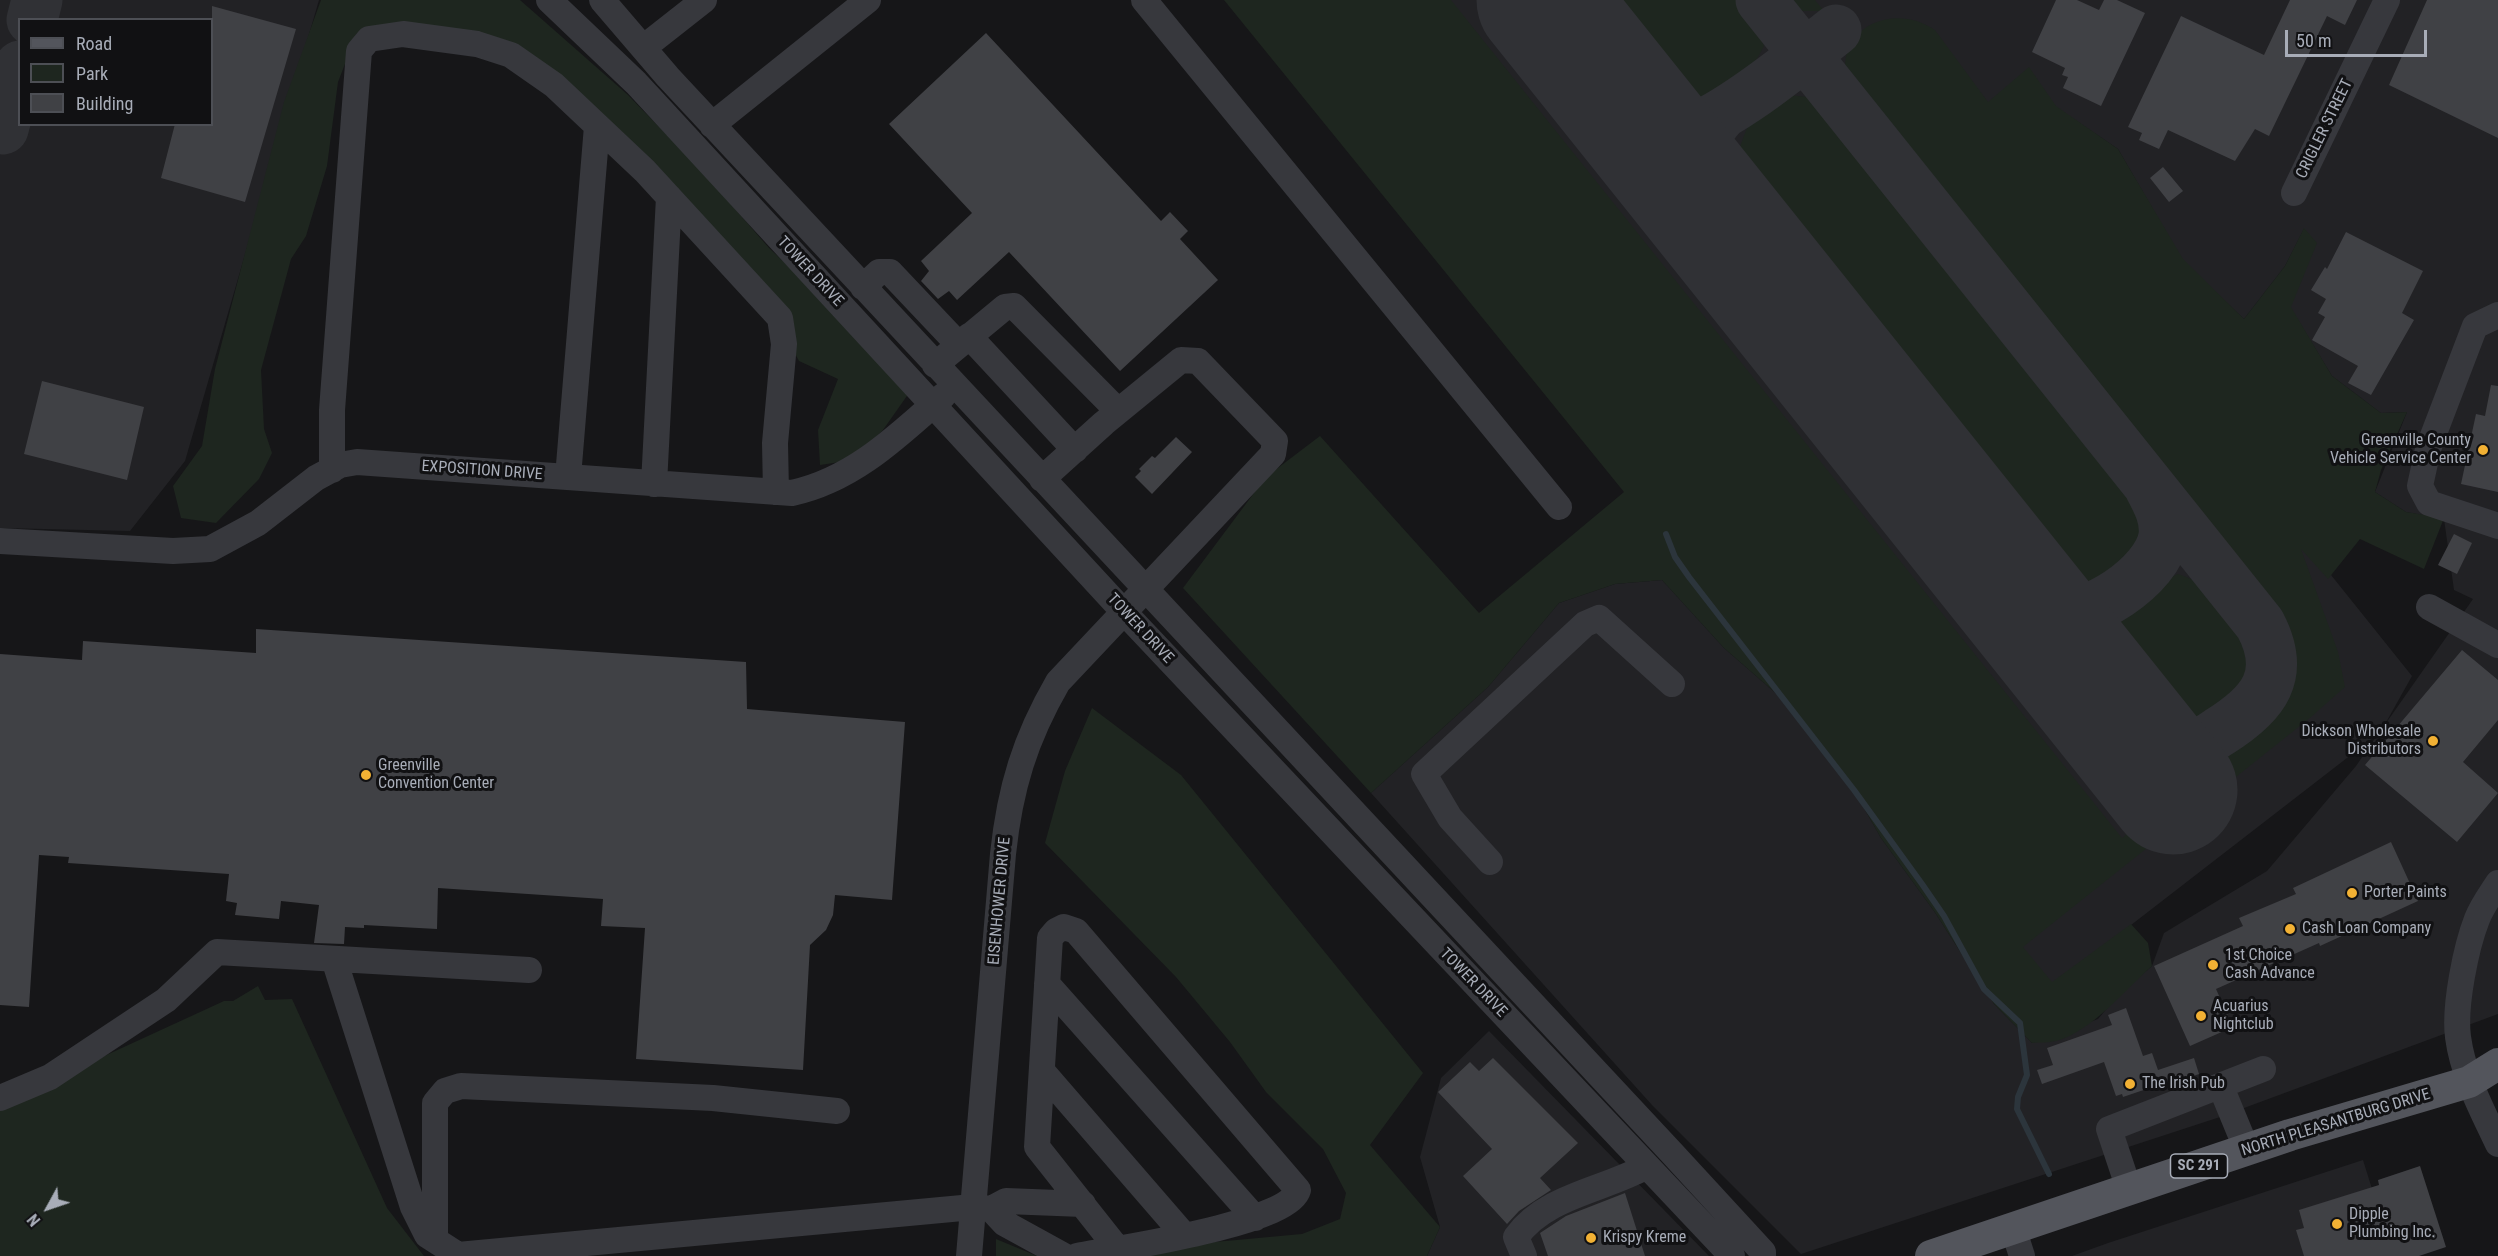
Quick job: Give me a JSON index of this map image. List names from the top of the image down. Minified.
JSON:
{"streets":{"main road":["NORTH PLEASANTBURG DRIVE","SC 291"],"street":["CRIGLER STREET","TOWER DRIVE","EXPOSITION DRIVE","EISENHOWER DRIVE"]},"crossings":[["TOWER DRIVE","EXPOSITION DRIVE"],["TOWER DRIVE","EISENHOWER DRIVE"]],"places":["Greenville County Vehicle Service Center","Dickson Wholesale Distributors","Greenville Convention Center","Porter Paints","Cash Loan Company","1st Choice Cash Advance","Acuarius Nightclub","The Irish Pub","Dipple Plumbing Inc.","Krispy Kreme"],"legend":["Road","Park","Building"],"scale_bar":"50 m","north":"bottom left"}
